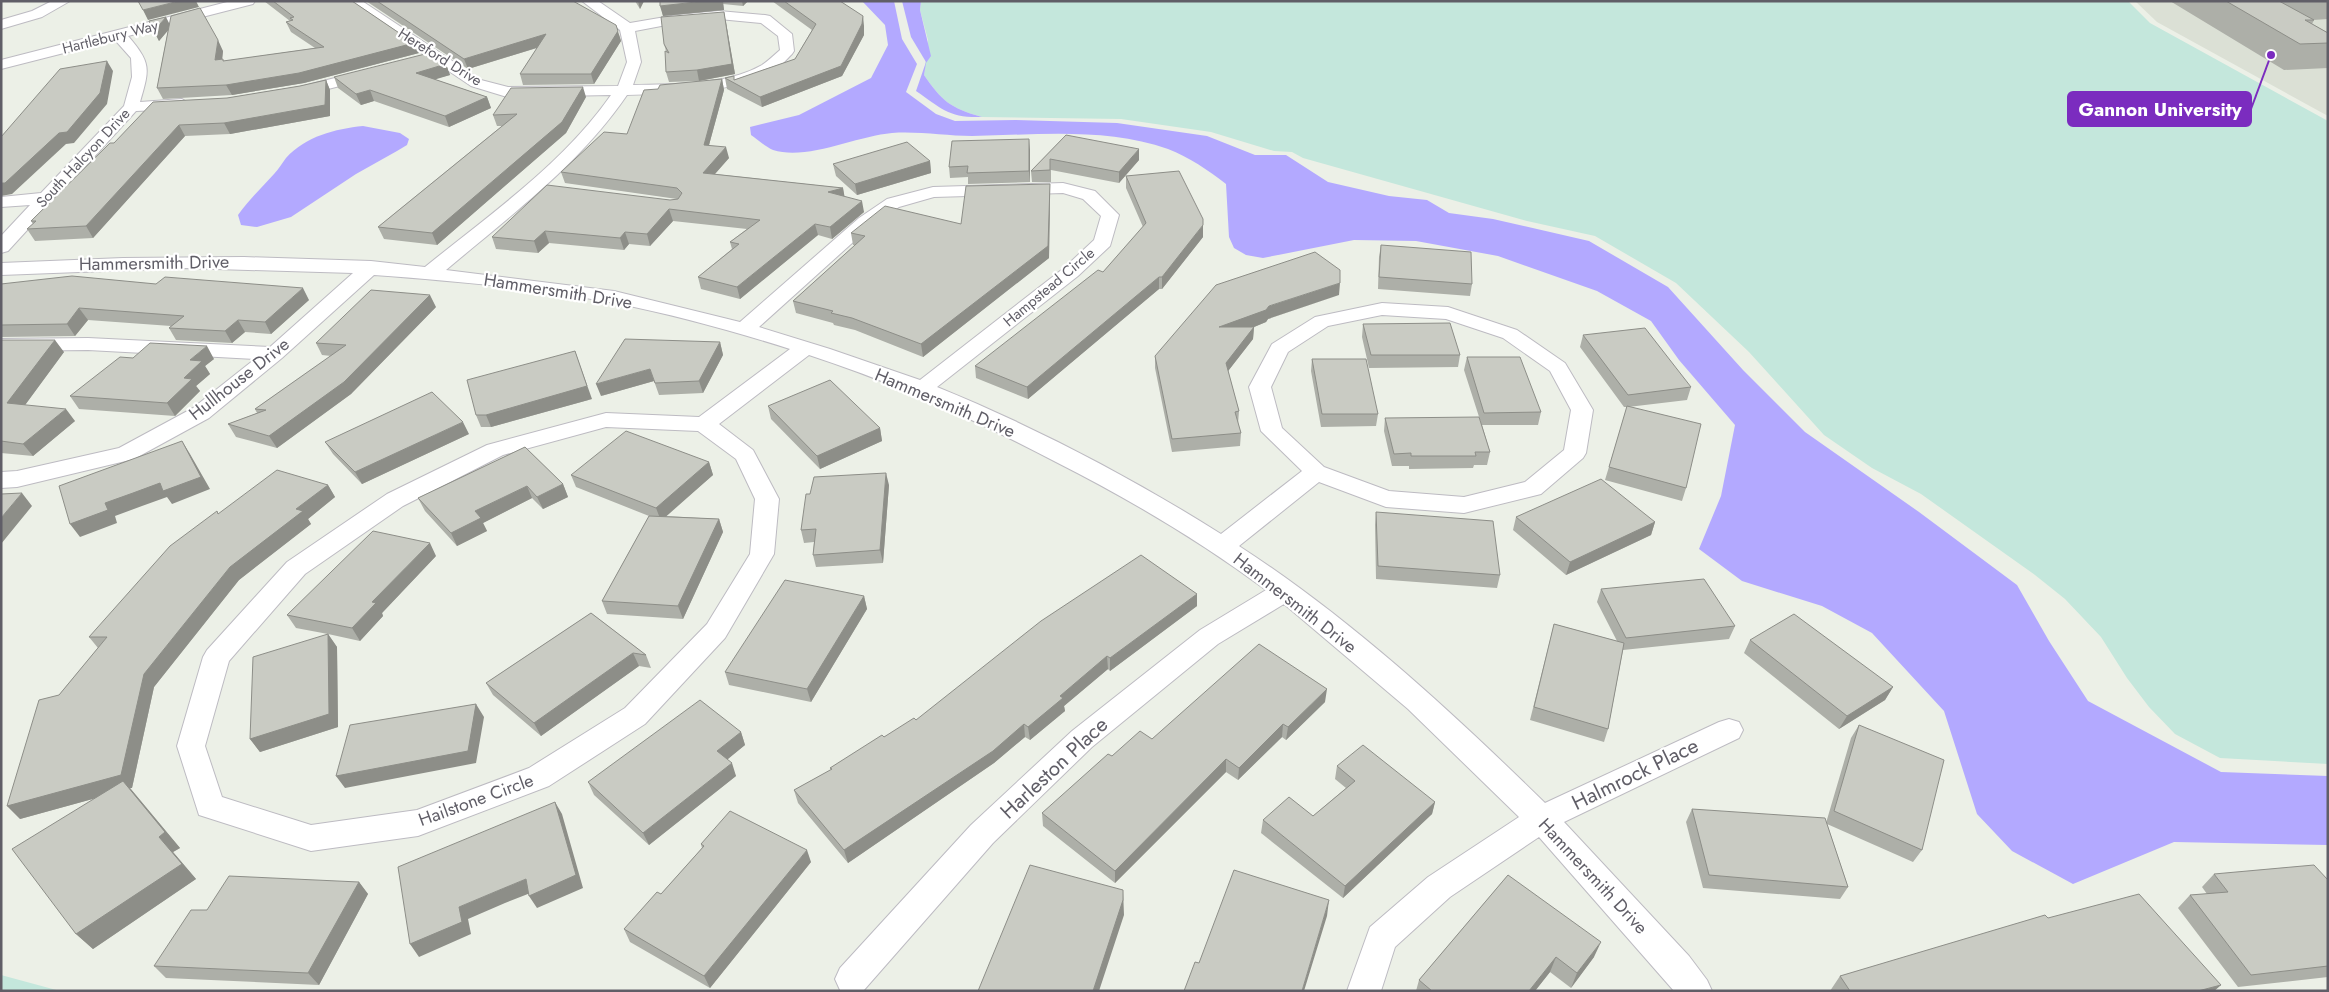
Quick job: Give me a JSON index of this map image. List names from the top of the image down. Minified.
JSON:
{"streets":{"street":["Hartlebury Way","Hereford Drive","South Halcyon Drive","Hammersmith Drive","Hampstead Circle","Hullhouse Drive","Harleston Place","Halmrock Place","Hailstone Circle"]},"crossings":[["Hartlebury Way","South Halcyon Drive"],["Hammersmith Drive","Hampstead Circle"],["Hammersmith Drive","Hullhouse Drive"],["Hammersmith Drive","Harleston Place"],["Hammersmith Drive","Halmrock Place"]],"places":["Gannon University"]}
